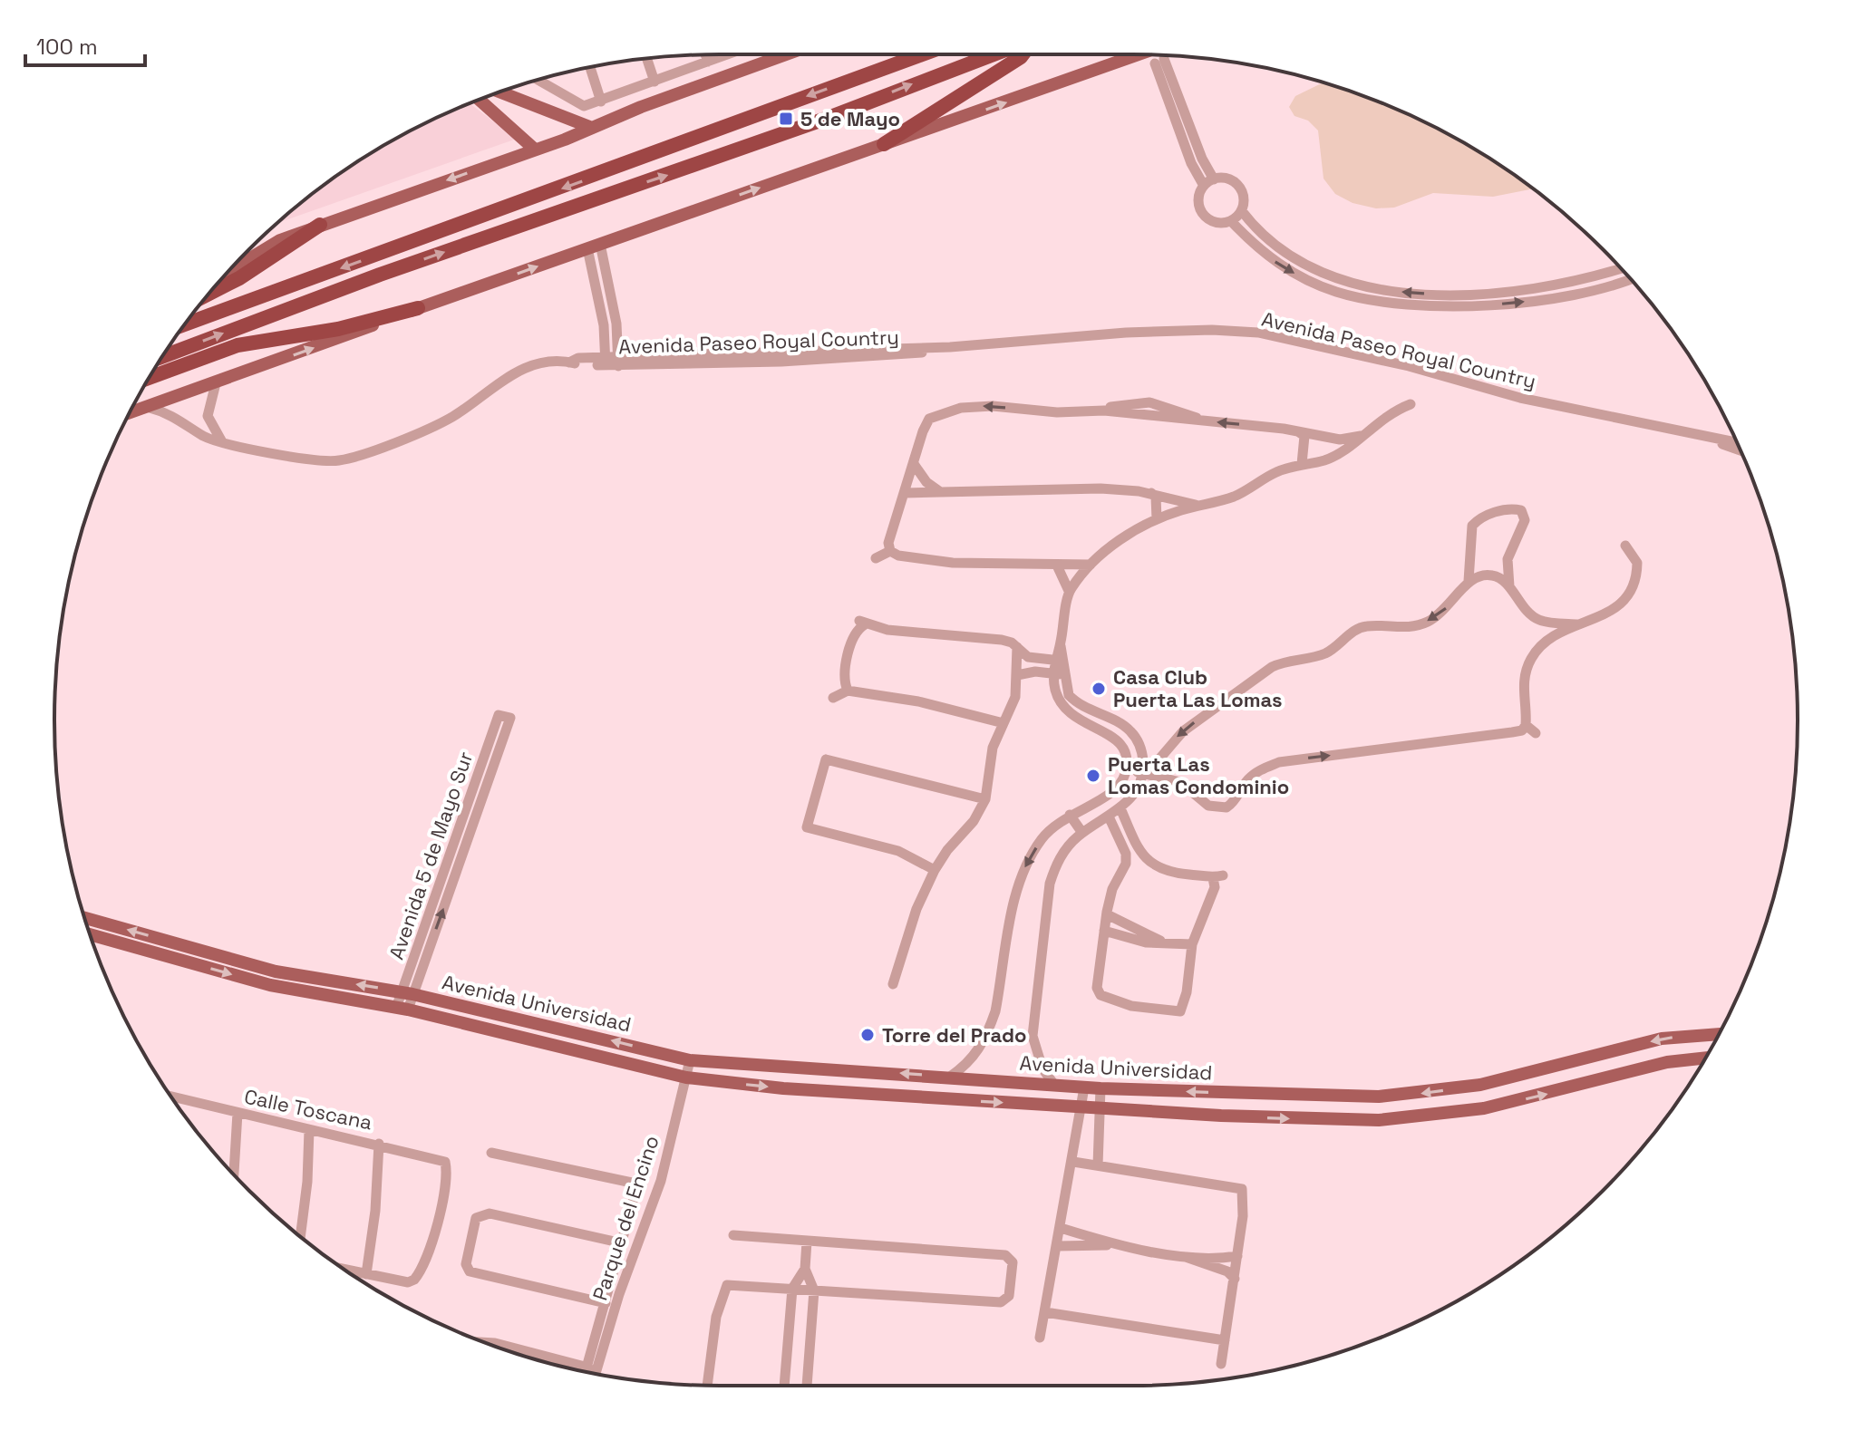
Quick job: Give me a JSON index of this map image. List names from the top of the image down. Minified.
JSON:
{"streets":{"main road":["Avenida Universidad"],"street":["Avenida Paseo Royal Country","Avenida 5 de Mayo Sur","Calle Toscana","Parque del Encino"]},"crossings":[["Avenida 5 de Mayo Sur","Avenida Universidad"],["Avenida Universidad","Parque del Encino"]],"places":{"transit":["5 de Mayo"],"other":["Casa Club Puerta Las Lomas","Puerta Las Lomas Condominio","Torre del Prado"]},"scale_bar":"100 m"}
